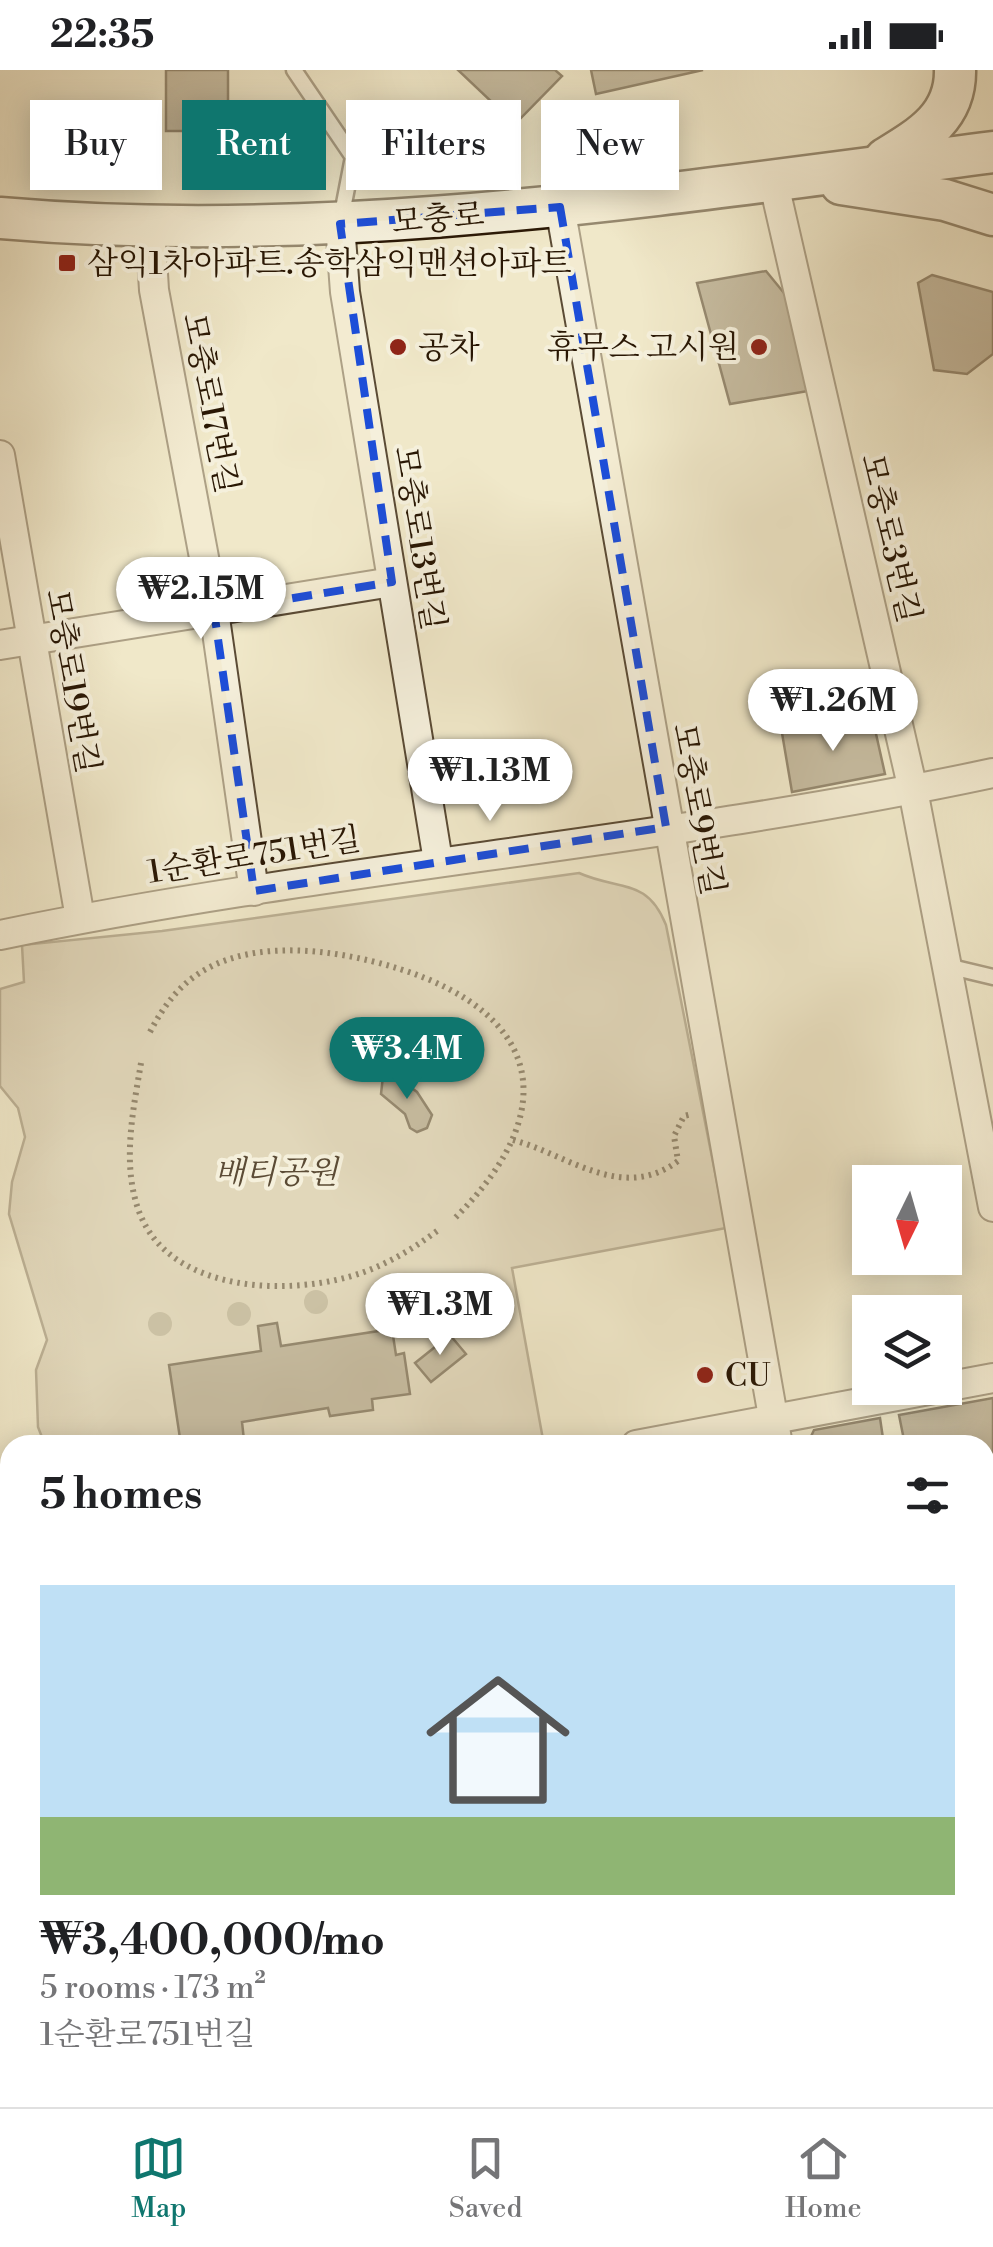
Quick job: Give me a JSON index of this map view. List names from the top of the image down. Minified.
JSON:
{"streets":{"main road":["모충로"],"street":["모충로17번길","모충로13번길","모충로3번길","모충로19번길","모충로9번길","1순환로751번길"]},"crossings":[["모충로","모충로17번길"],["모충로","모충로13번길"],["모충로","모충로3번길"],["모충로","모충로9번길"],["모충로17번길","1순환로751번길"],["모충로13번길","1순환로751번길"],["모충로3번길","1순환로751번길"],["모충로19번길","1순환로751번길"],["모충로9번길","1순환로751번길"]],"parks":["배티공원"],"places":{"transit":["삼익1차아파트.송학삼익맨션아파트"],"other":["공차","휴무스 고시원","CU"]},"north":"bottom","page":{"status":"22:35","chip":["Buy","Rent","Filters","New"],"price":["₩2.15M","₩1.26M","₩1.13M","₩3.4M","₩1.3M"],"heading":"5 homes","list":[{"name":"₩3,400,000/mo","note":"5 rooms · 173 m² · 1순환로751번길"}],"tabs":["Map","Saved","Home"]}}
